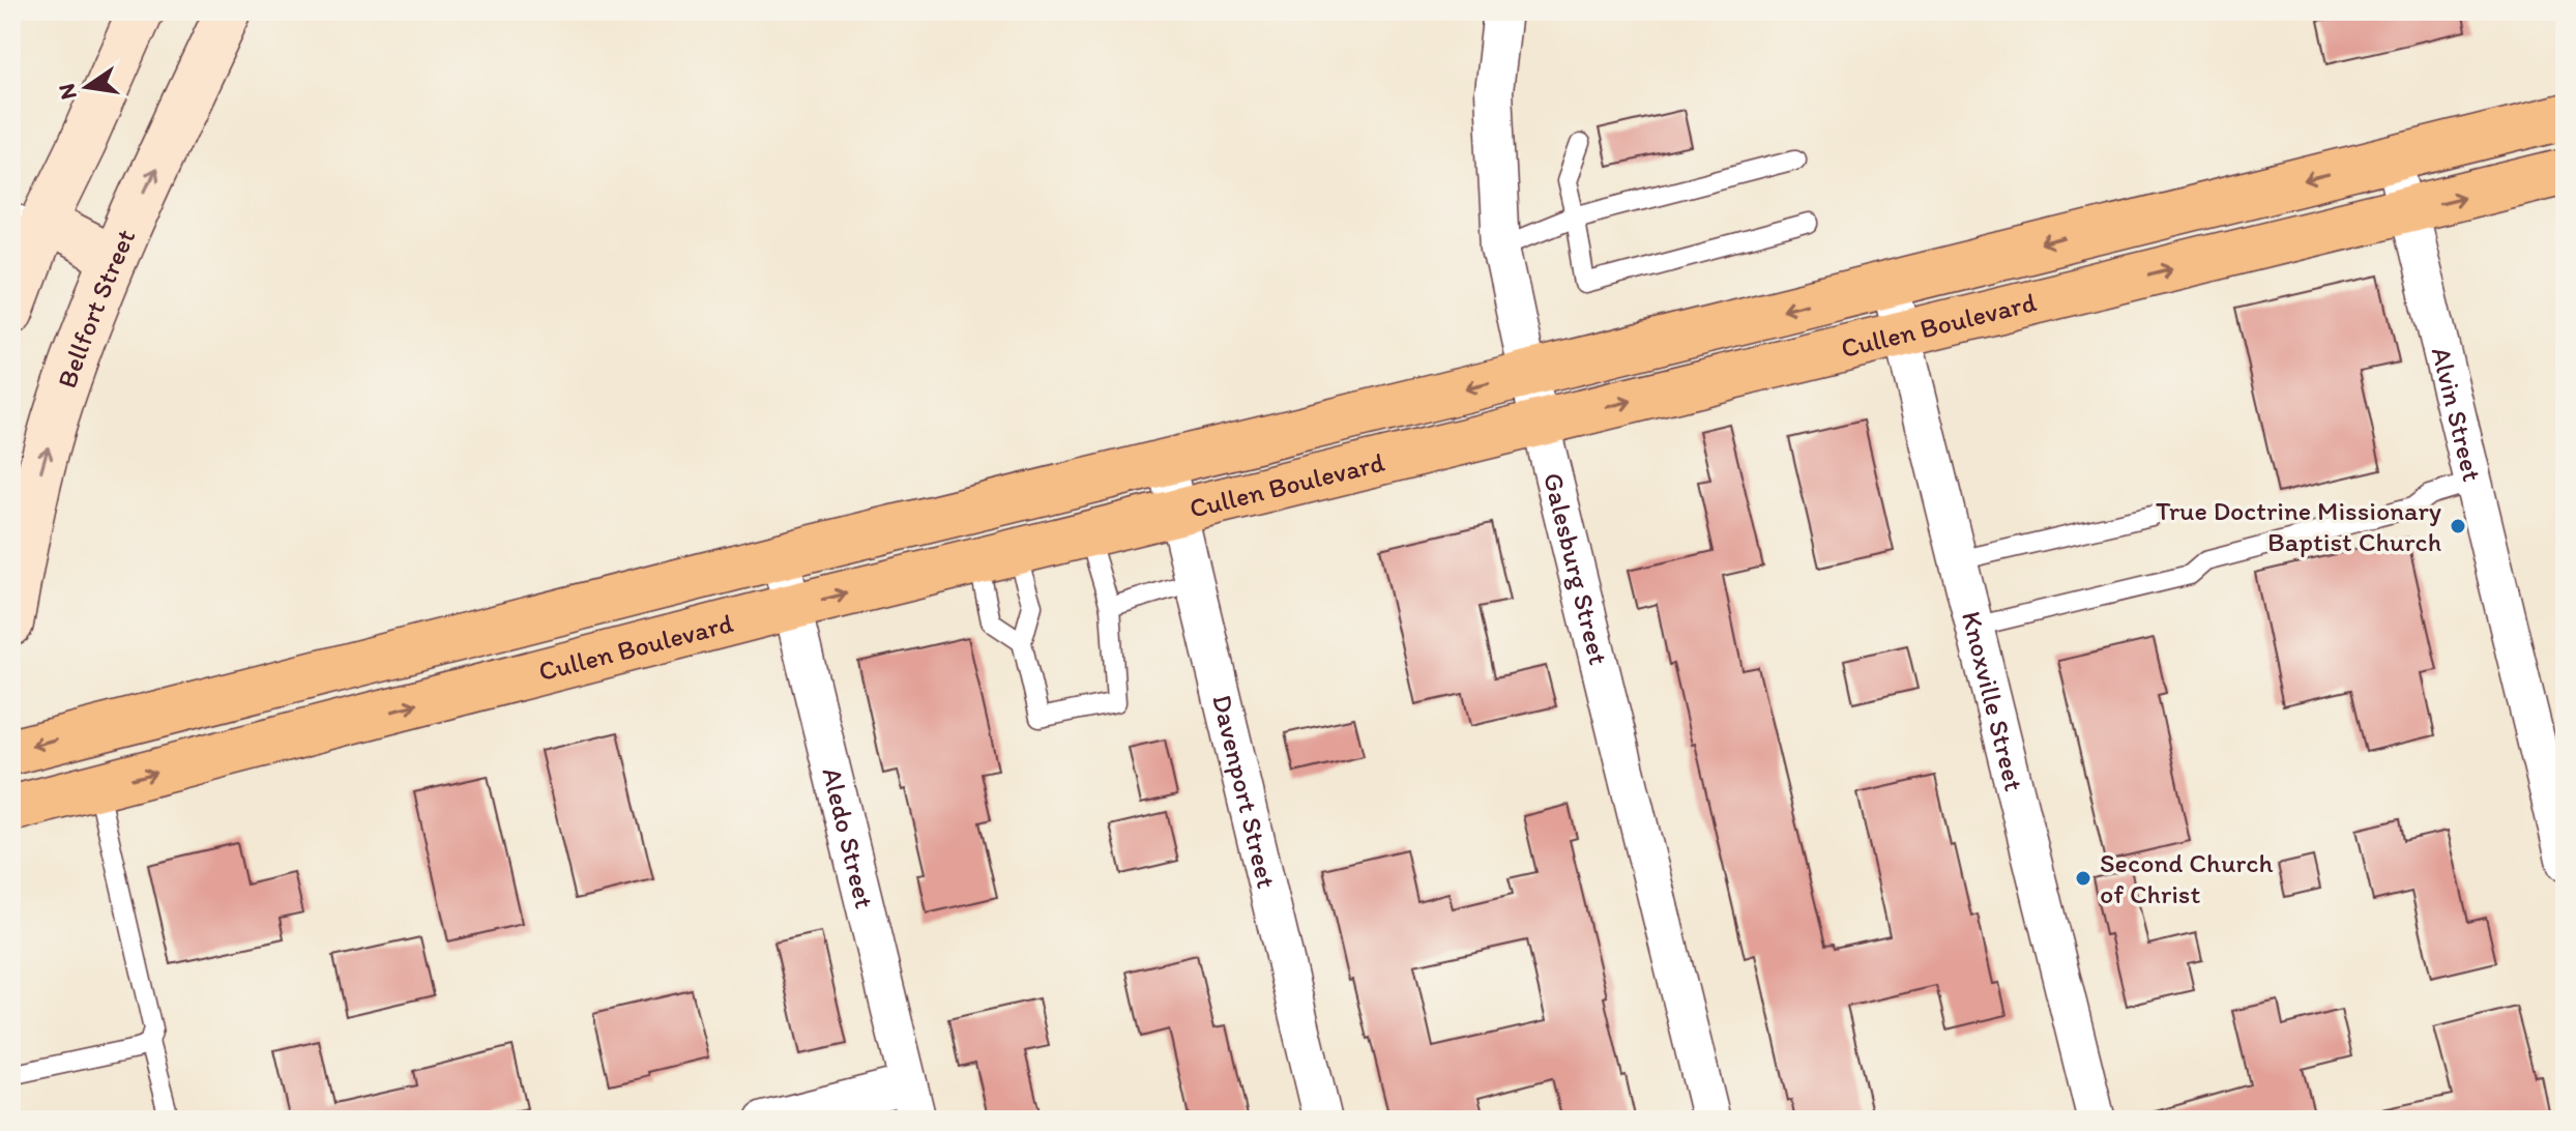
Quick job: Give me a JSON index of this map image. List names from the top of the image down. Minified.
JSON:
{"streets":{"main road":["Bellfort Street","Cullen Boulevard"],"street":["Alvin Street","Galesburg Street","Knoxville Street","Davenport Street","Aledo Street"]},"crossings":[["Cullen Boulevard","Alvin Street"],["Cullen Boulevard","Galesburg Street"],["Cullen Boulevard","Knoxville Street"],["Cullen Boulevard","Davenport Street"],["Cullen Boulevard","Aledo Street"]],"places":["True Doctrine Missionary Baptist Church","Second Church of Christ"],"north":"left"}
